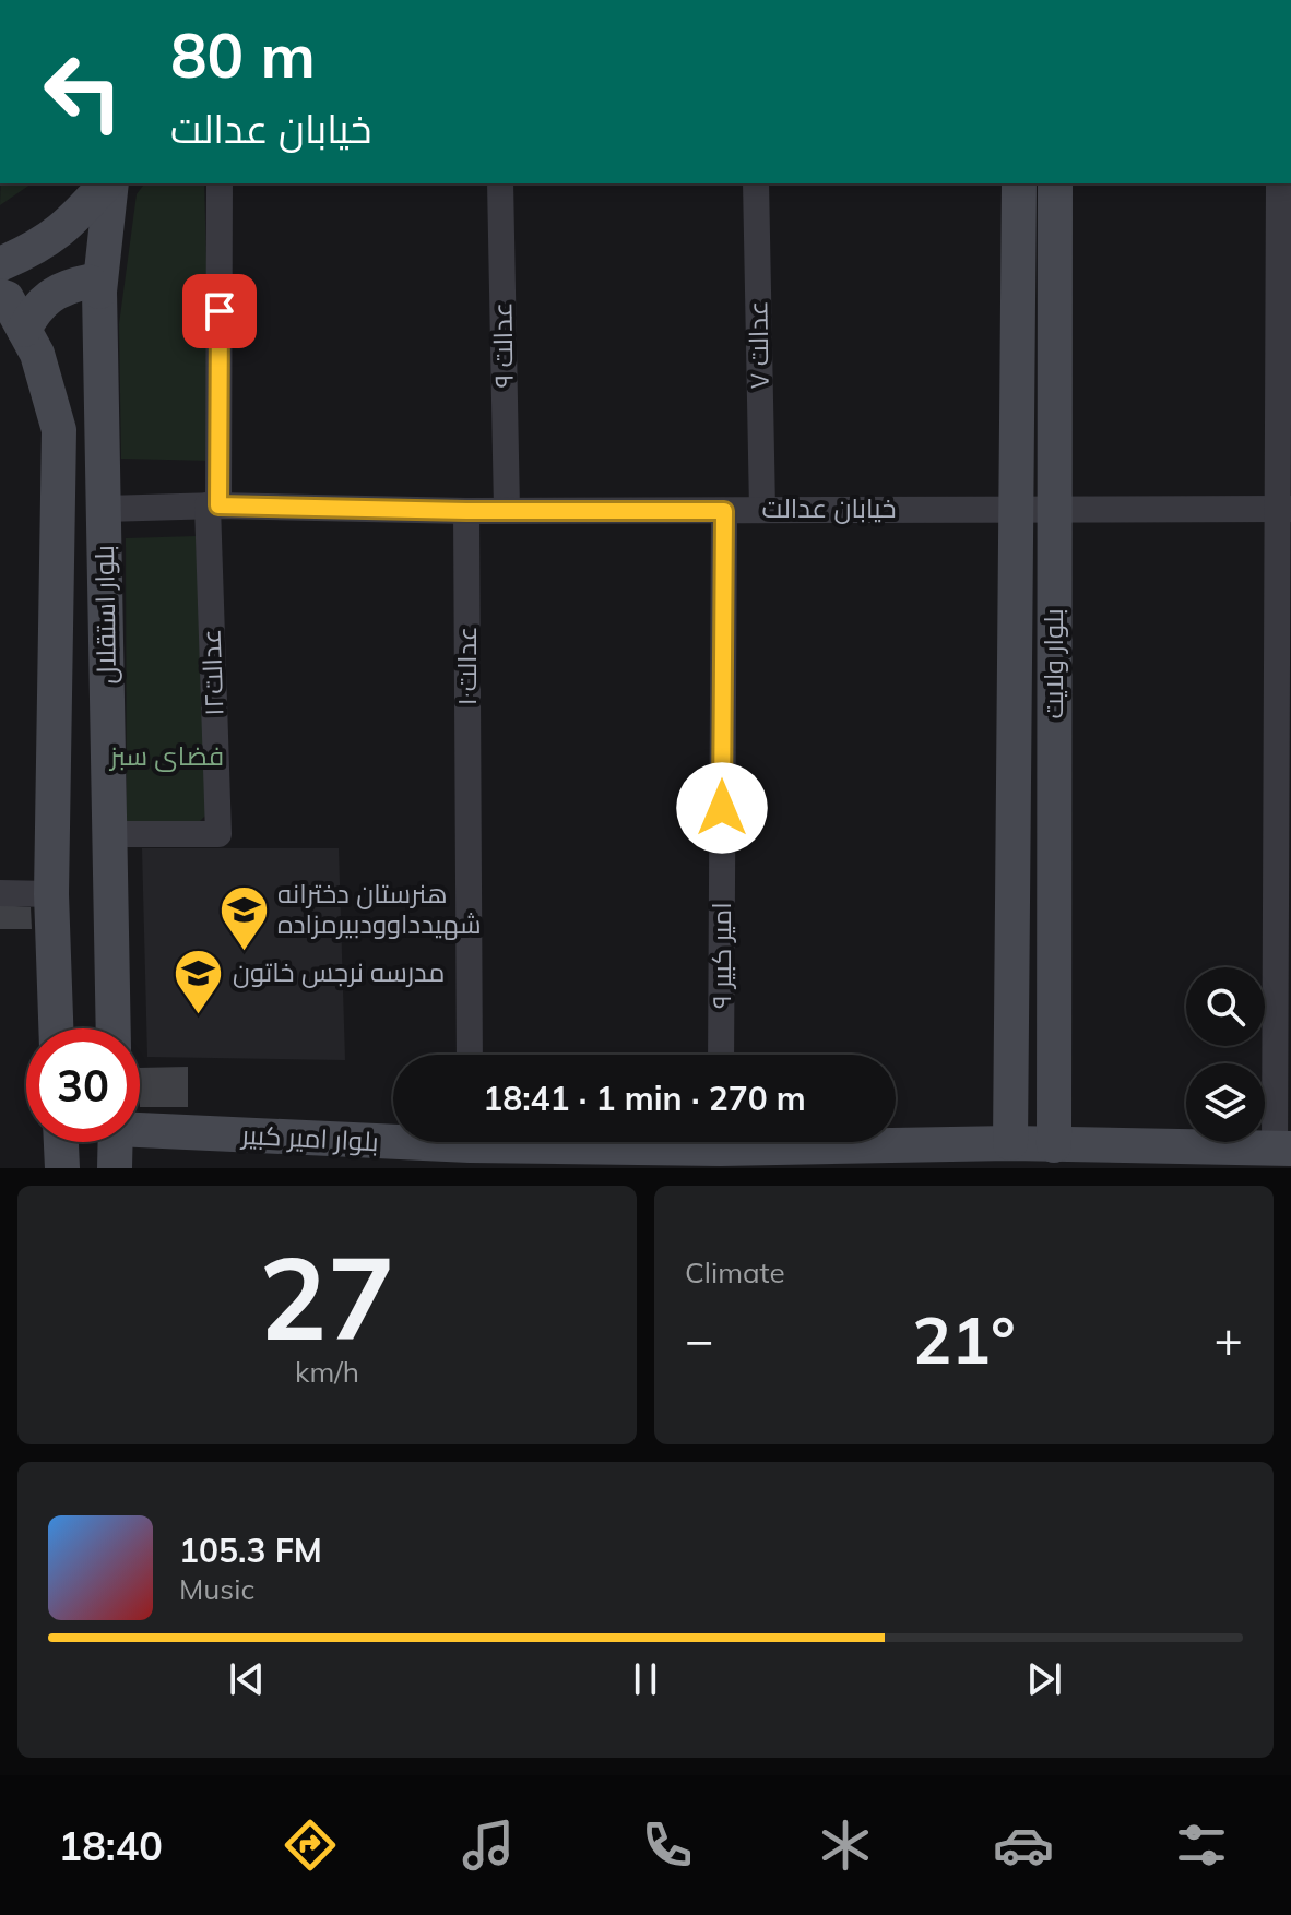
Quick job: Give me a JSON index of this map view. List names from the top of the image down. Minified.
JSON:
{"streets":{"street":["عدالت ۹","عدالت ۷","خیابان عدالت","بلوار استقلال","بلوار ولایت","عدالت۱۰","عدالت۱۲","امیر کبیر ۹","بلوار امیر کبیر"]},"crossings":[["عدالت ۹","خیابان عدالت"],["عدالت ۷","خیابان عدالت"],["خیابان عدالت","بلوار استقلال"],["خیابان عدالت","بلوار ولایت"],["خیابان عدالت","عدالت۱۰"],["خیابان عدالت","عدالت۱۲"],["خیابان عدالت","امیر کبیر ۹"],["بلوار استقلال","عدالت۱۲"],["بلوار ولایت","بلوار امیر کبیر"]],"parks":["فضای سبز"],"places":{"school or university":["هنرستان دخترانه شهیدداوودبیرمزاده","مدرسه نرجس خاتون"]},"page":{"turn":["80 m","خیابان عدالت"],"limit":"30","trip":"18:41 · 1 min · 270 m","tile":[["27","km/h"],"Climate"],"heat":["−","21°","+"],"song":["105.3 FM","Music"],"tabs":"18:40"}}
